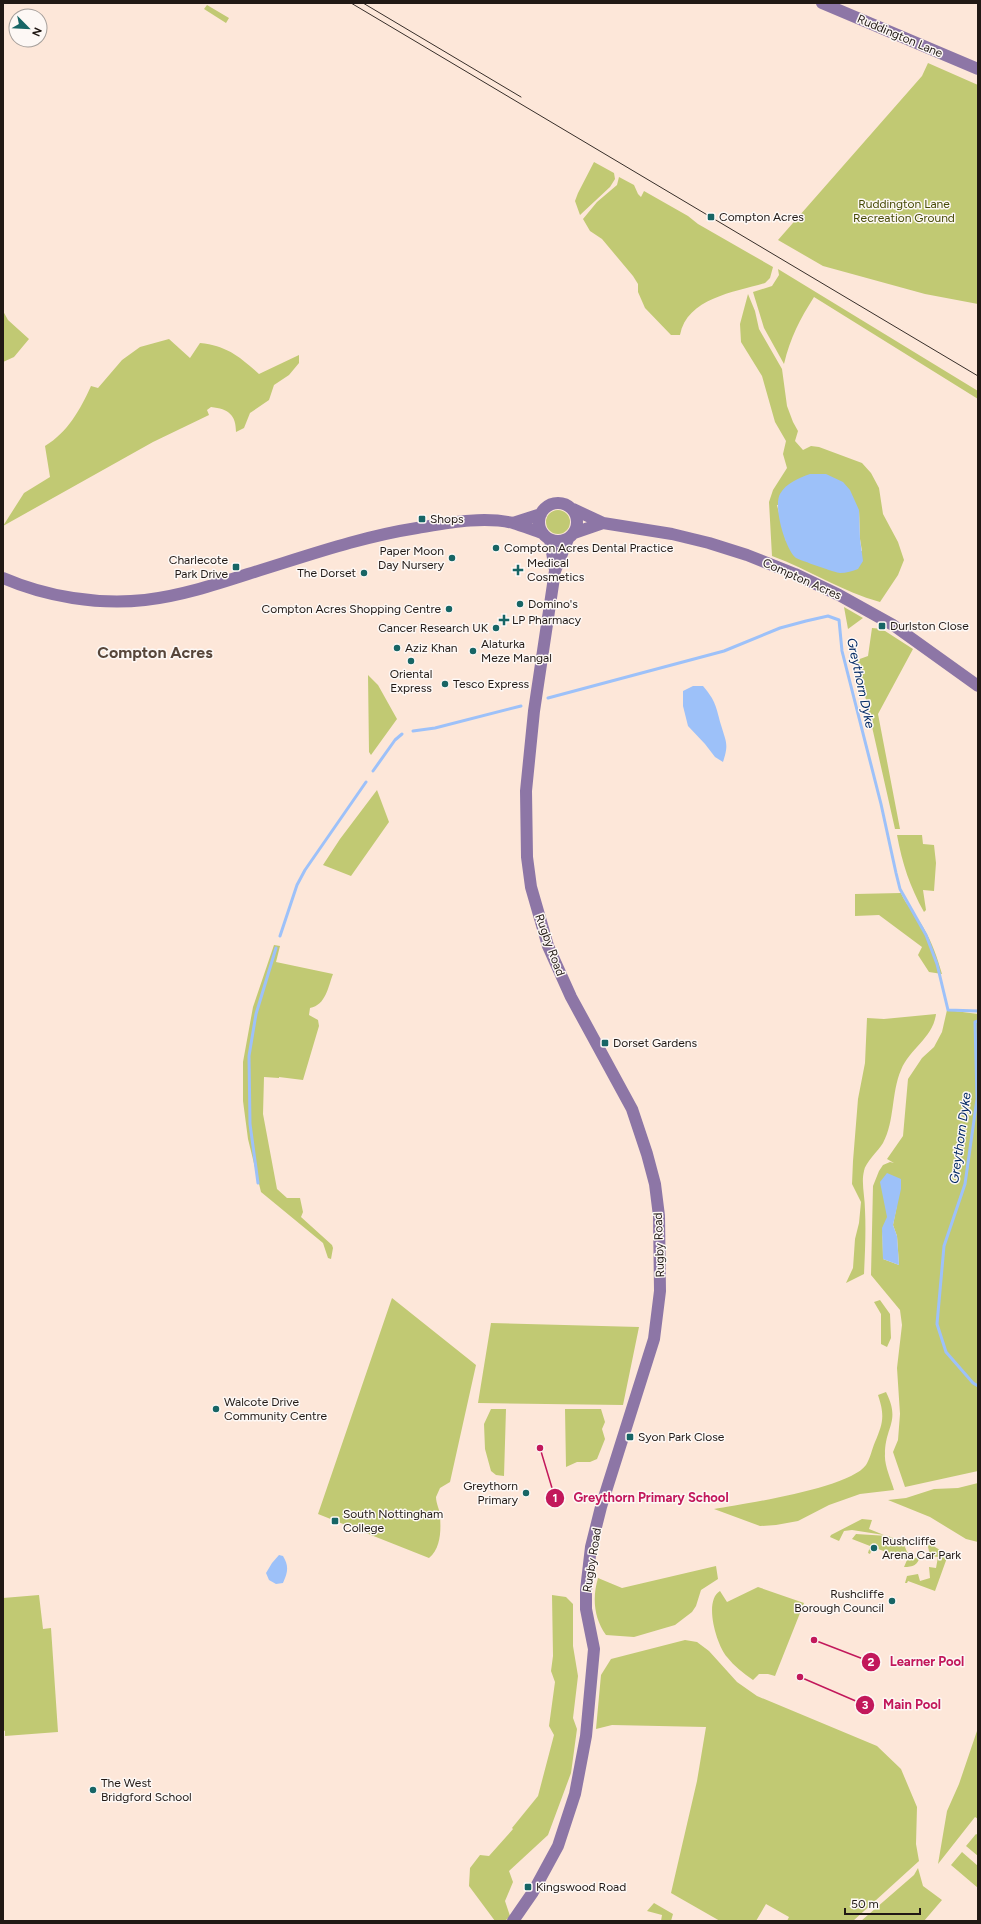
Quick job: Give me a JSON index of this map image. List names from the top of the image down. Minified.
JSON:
{"streets":{"street":["Ruddington Lane","Compton Acres","Rugby Road"]},"crossings":[["Compton Acres","Rugby Road"]],"districts":["Compton Acres"],"water":["Greythorn Dyke"],"parks":["Ruddington Lane Recreation Ground"],"places":{"transit":["Compton Acres","Shops","Charlecote Park Drive","Durlston Close","Dorset Gardens","Syon Park Close","South Nottingham College","Kingswood Road"],"other":["Compton Acres Dental Practice","Paper Moon Day Nursery","The Dorset","Domino's","Compton Acres Shopping Centre","Cancer Research UK","Aziz Khan","Alaturka Meze Mangal","Oriental Express","Tesco Express","Walcote Drive Community Centre","Greythorn Primary School","Greythorn Primary","Rushcliffe Arena Car Park","Rushcliffe Borough Council","Learner Pool","Main Pool","The West Bridgford School"],"health":["Medical Cosmetics","LP Pharmacy"]},"scale_bar":"50 m","north":"bottom right"}
